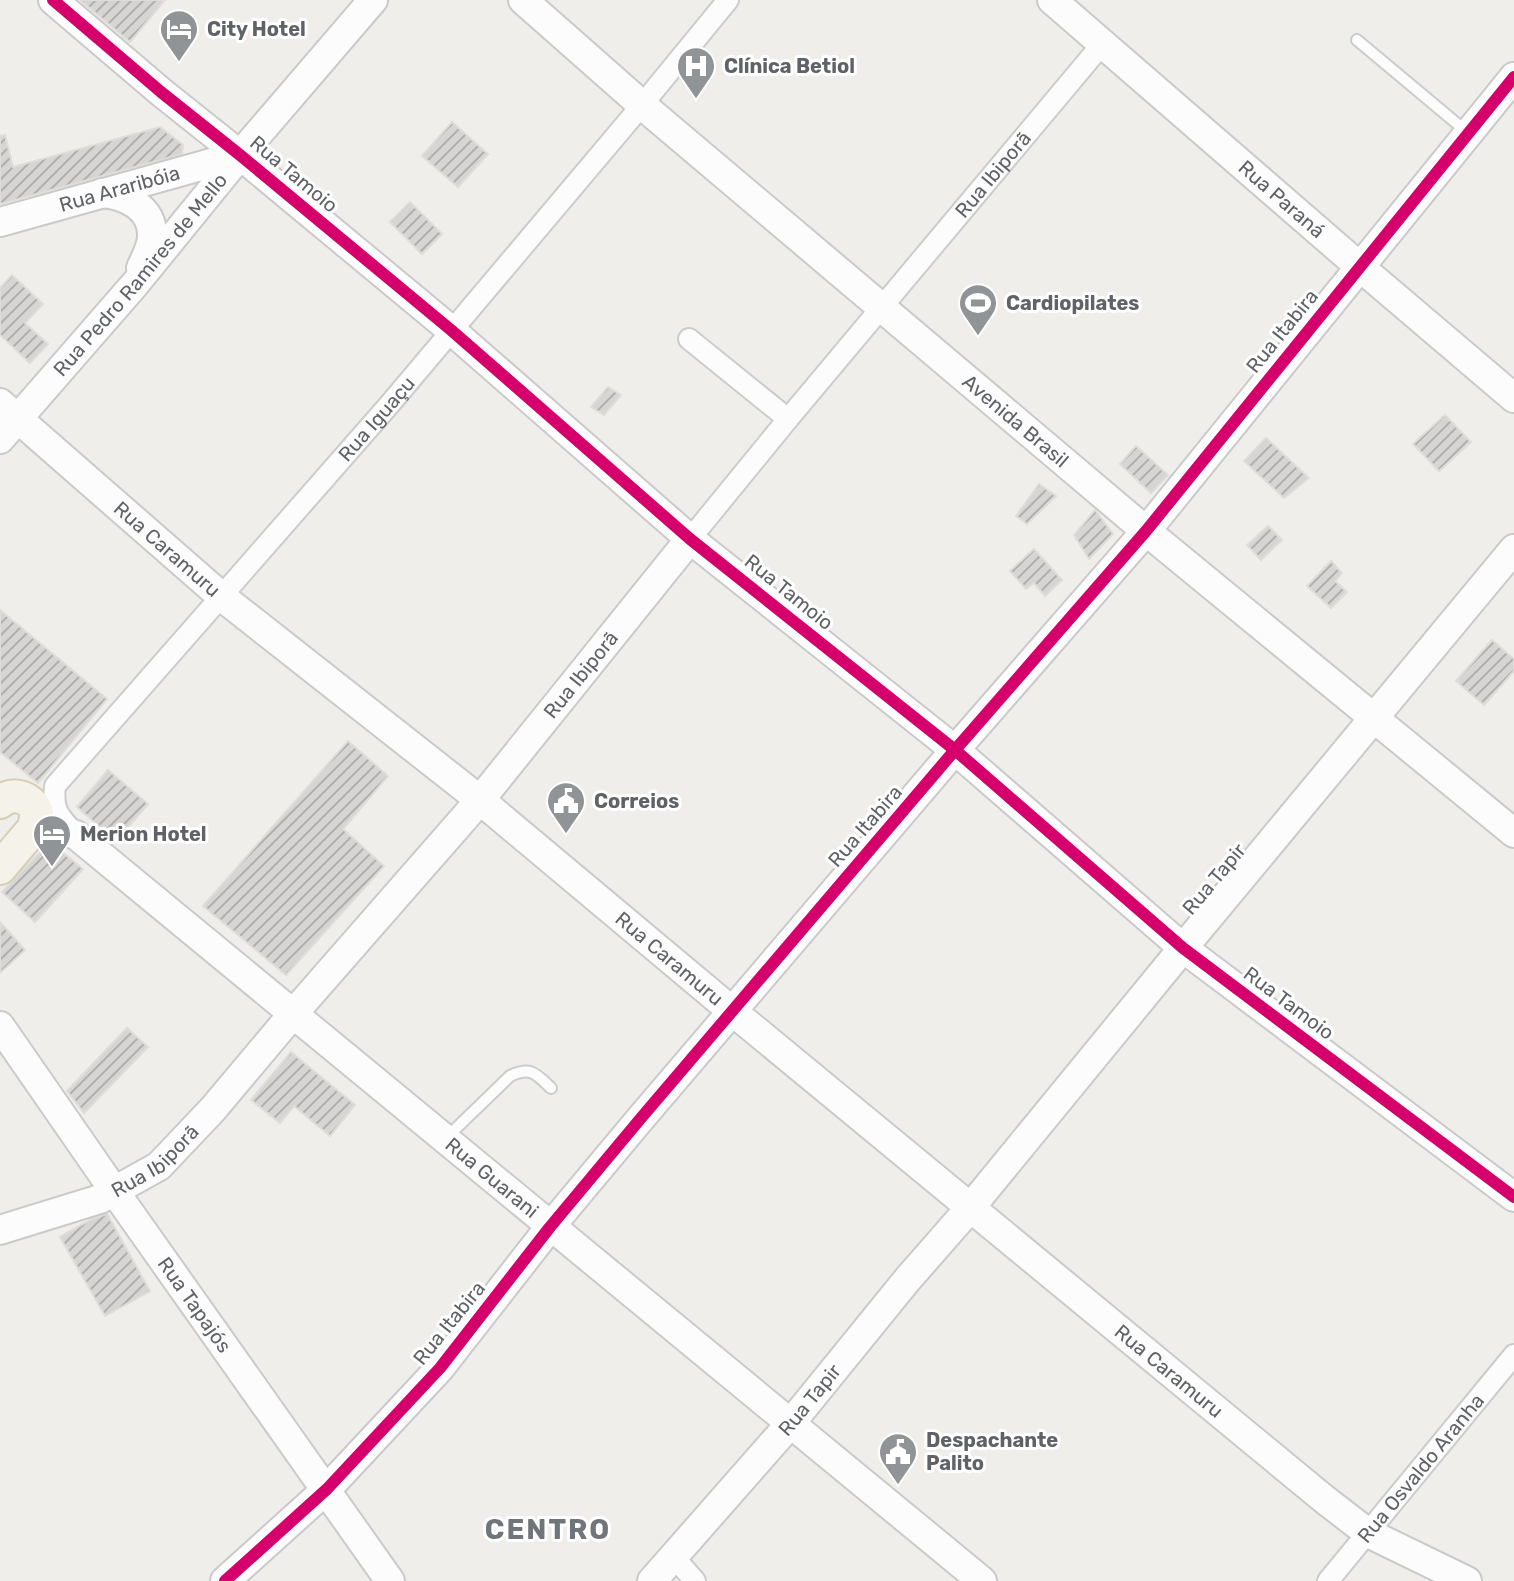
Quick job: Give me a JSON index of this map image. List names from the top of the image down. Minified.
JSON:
{"streets":{"street":["Rua Tamoio","Rua Ibiporã","Rua Araribóia","Rua Paraná","Rua Pedro Ramires de Mello","Rua Itabira","Rua Iguaçu","Avenida Brasil","Rua Caramuru","Rua Tapir","Rua Guarani","Rua Tapajós","Rua Osvaldo Aranha"]},"crossings":[["Rua Tamoio","Rua Ibiporã"],["Rua Tamoio","Rua Araribóia"],["Rua Tamoio","Rua Pedro Ramires de Mello"],["Rua Tamoio","Rua Itabira"],["Rua Tamoio","Rua Iguaçu"],["Rua Tamoio","Rua Tapir"],["Rua Ibiporã","Rua Paraná"],["Rua Ibiporã","Avenida Brasil"],["Rua Ibiporã","Rua Caramuru"],["Rua Ibiporã","Rua Guarani"],["Rua Ibiporã","Rua Tapajós"],["Rua Araribóia","Rua Pedro Ramires de Mello"],["Rua Paraná","Rua Itabira"],["Rua Pedro Ramires de Mello","Rua Caramuru"],["Rua Itabira","Avenida Brasil"],["Rua Itabira","Rua Caramuru"],["Rua Itabira","Rua Guarani"],["Rua Itabira","Rua Tapajós"],["Rua Iguaçu","Avenida Brasil"],["Rua Iguaçu","Rua Caramuru"],["Avenida Brasil","Rua Tapir"],["Rua Caramuru","Rua Tapir"],["Rua Caramuru","Rua Osvaldo Aranha"],["Rua Tapir","Rua Guarani"]],"districts":["CENTRO"],"places":{"hotel":["City Hotel","Merion Hotel"],"hospital":["Clínica Betiol"],"sports":["Cardiopilates"],"public building":["Correios","Despachante Palito"]}}
